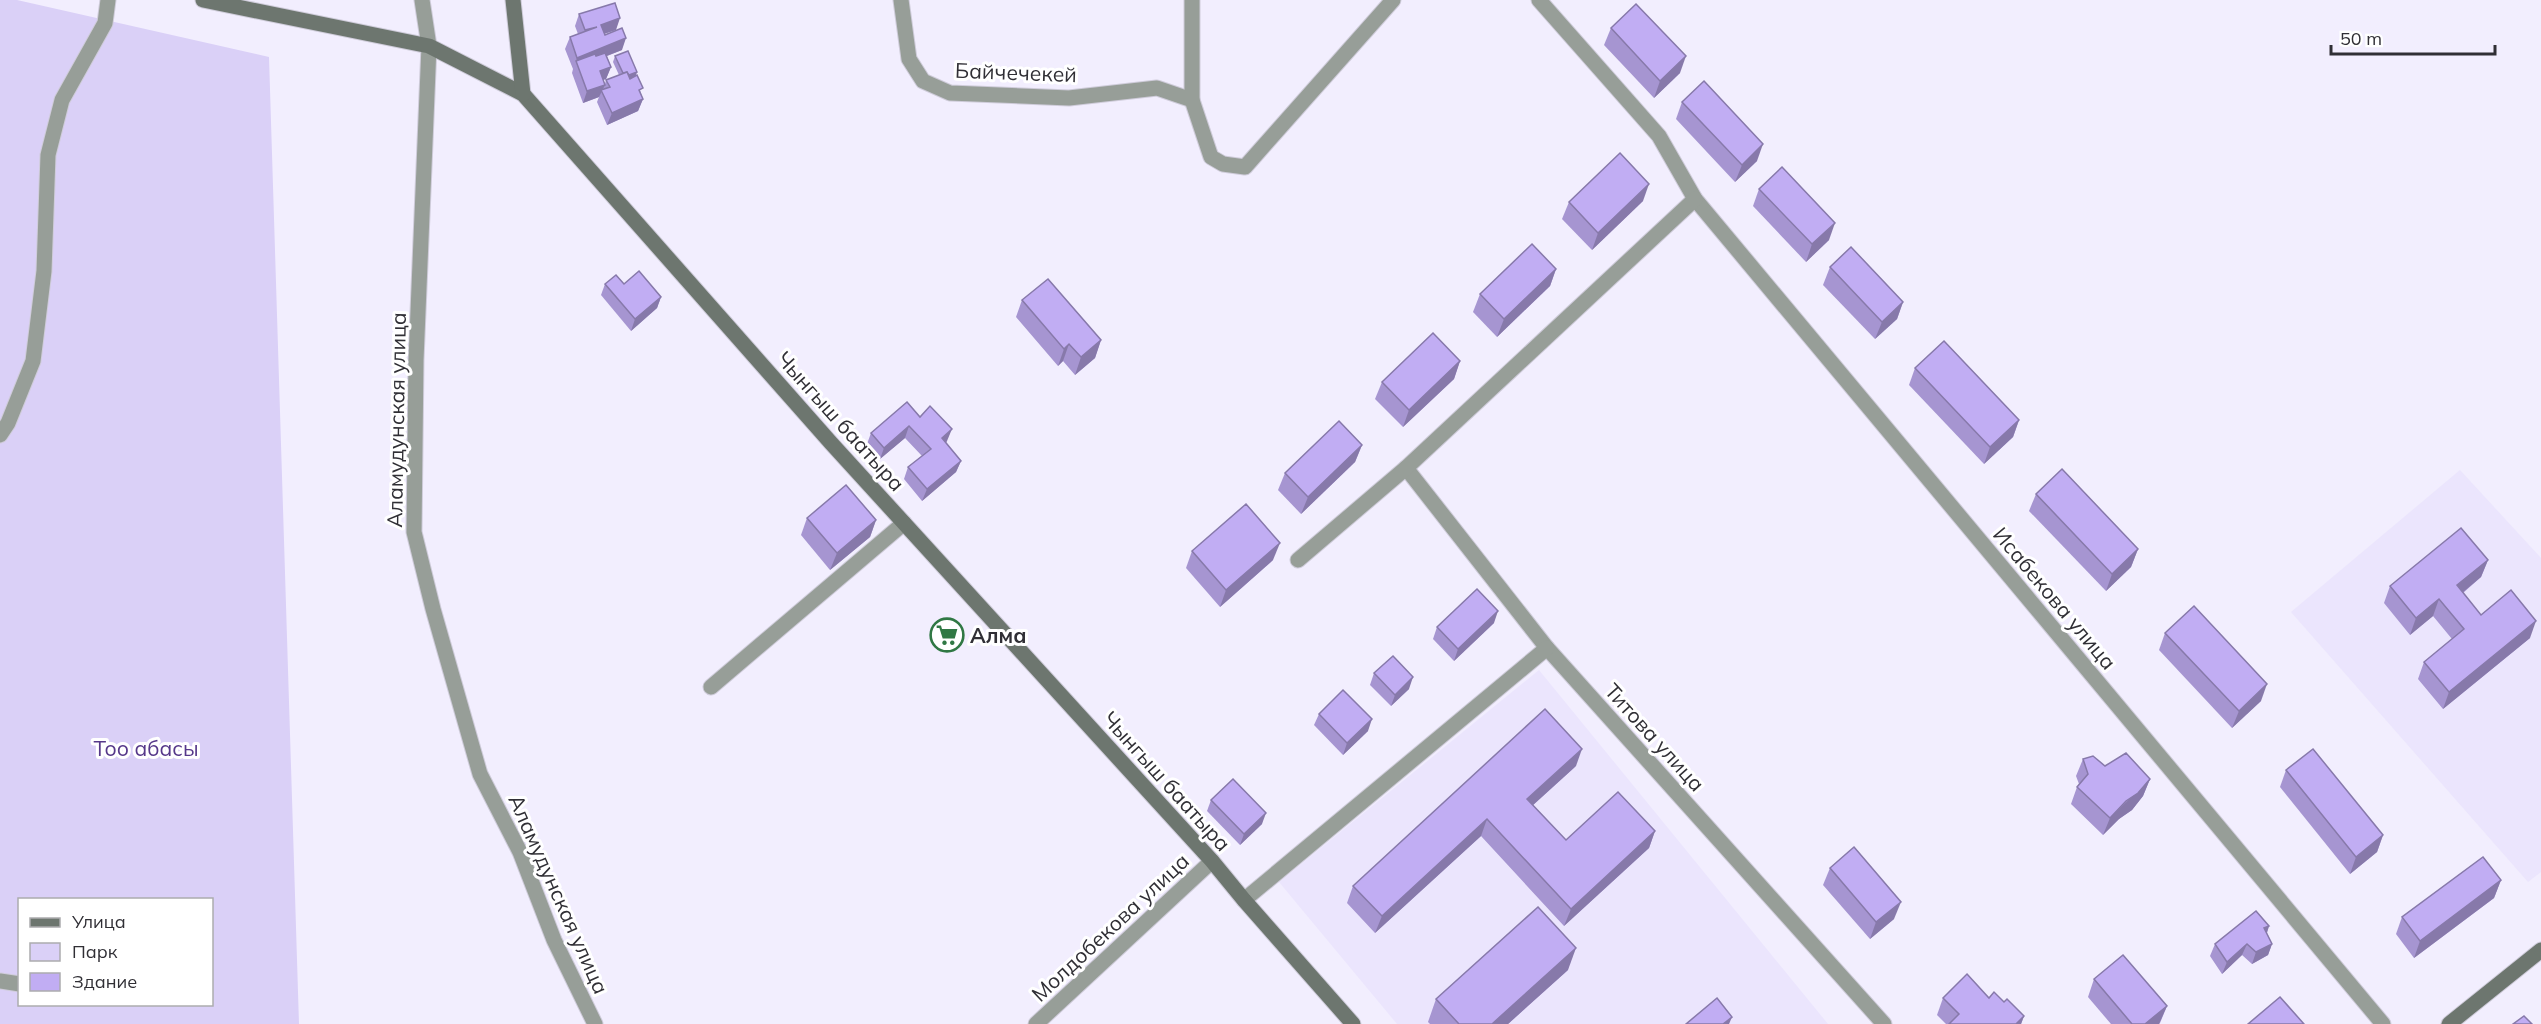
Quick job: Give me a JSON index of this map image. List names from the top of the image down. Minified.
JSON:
{"streets":{"main road":["Чынгыш баатыра"],"street":["Байчечекей","Аламудунская улица","Исабекова улица","Титова улица","Молдобекова улица"]},"crossings":[["Аламудунская улица","Чынгыш баатыра"],["Чынгыш баатыра","Молдобекова улица"]],"parks":["Тоо абасы"],"places":{"supermarket":["Алма"]},"legend":["Улица","Парк","Здание"],"scale_bar":"50 m"}
